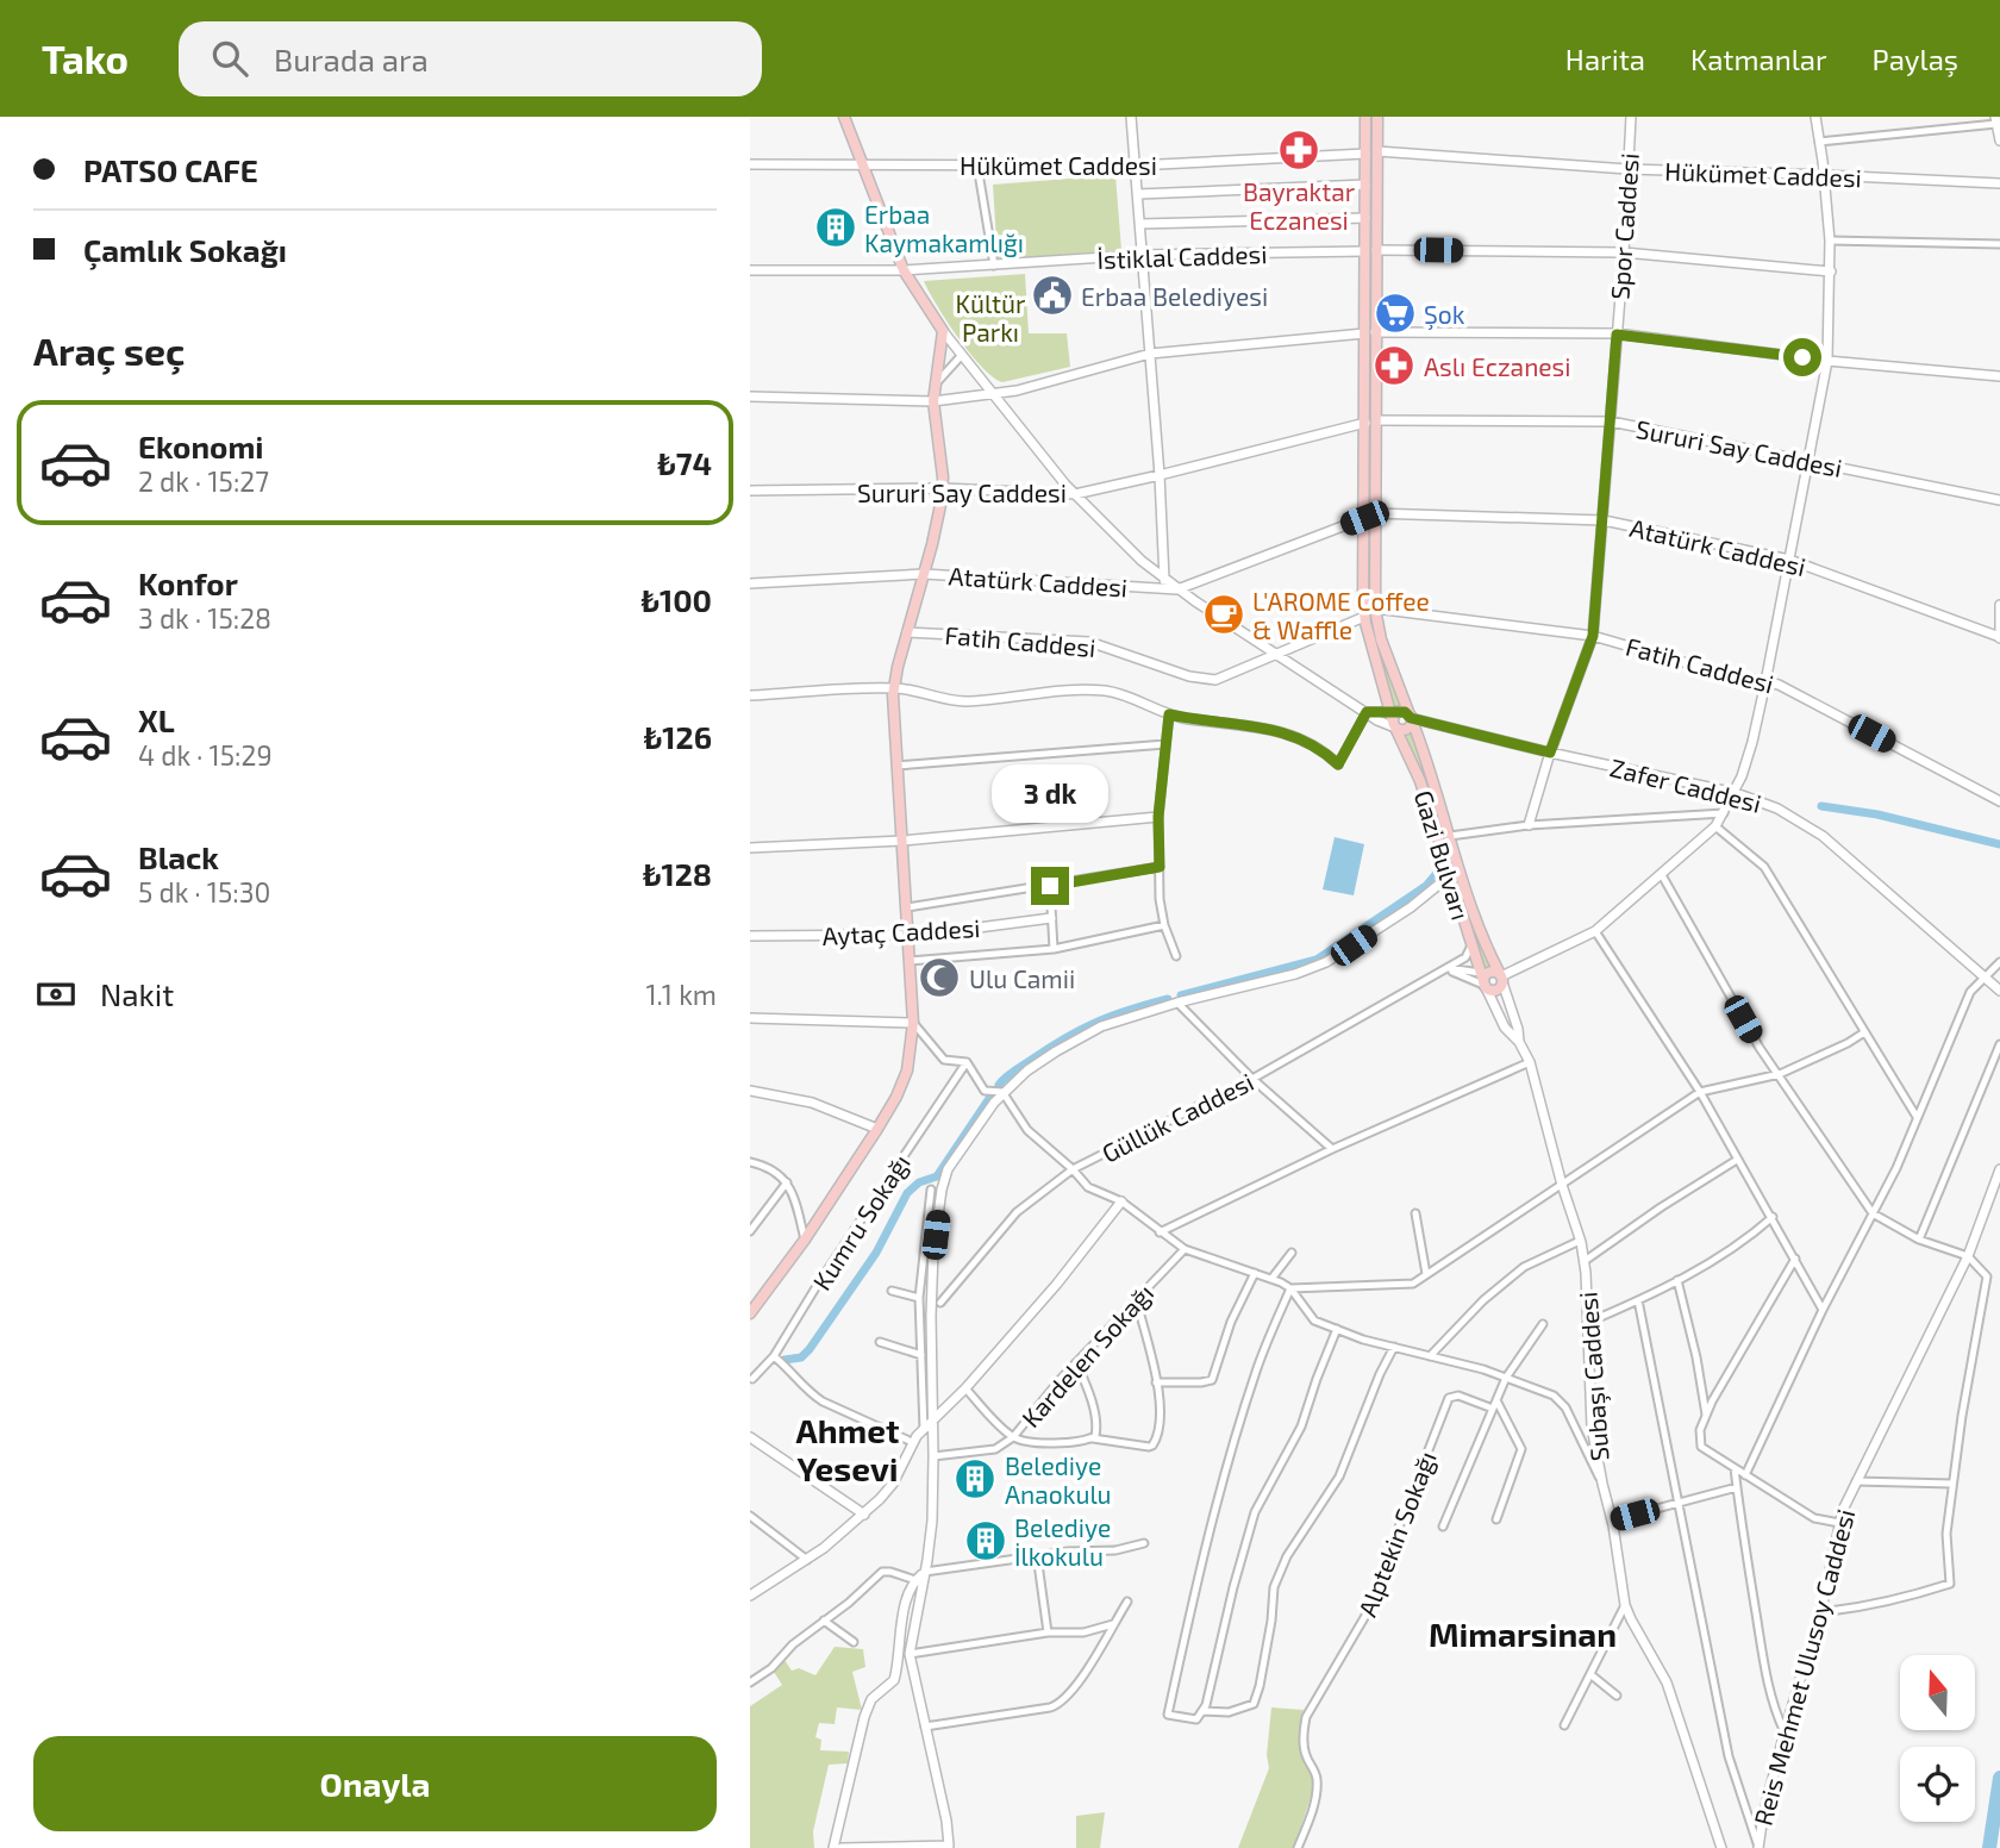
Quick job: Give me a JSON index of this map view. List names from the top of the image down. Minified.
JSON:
{"streets":{"main road":["Gazi Bulvarı"],"street":["Hükümet Caddesi","Spor Caddesi","İstiklal Caddesi","Sururi Say Caddesi","Atatürk Caddesi","Fatih Caddesi","Zafer Caddesi","Aytaç Caddesi","Güllük Caddesi","Kumru Sokağı","Kardelen Sokağı","Subaşı Caddesi","Alptekin Sokağı","Reis Mehmet Ulusoy Caddesi"]},"crossings":[["Hükümet Caddesi","Spor Caddesi"],["Hükümet Caddesi","Gazi Bulvarı"],["Spor Caddesi","İstiklal Caddesi"],["Spor Caddesi","Sururi Say Caddesi"],["Spor Caddesi","Atatürk Caddesi"],["Spor Caddesi","Fatih Caddesi"],["Spor Caddesi","Zafer Caddesi"],["İstiklal Caddesi","Gazi Bulvarı"],["Sururi Say Caddesi","Gazi Bulvarı"],["Atatürk Caddesi","Gazi Bulvarı"],["Fatih Caddesi","Gazi Bulvarı"],["Zafer Caddesi","Gazi Bulvarı"],["Gazi Bulvarı","Güllük Caddesi"],["Gazi Bulvarı","Subaşı Caddesi"]],"districts":["Ahmet Yesevi","Mimarsinan"],"parks":["Kültür Parkı"],"places":{"pharmacy":["Bayraktar Eczanesi","Aslı Eczanesi"],"building":["Erbaa Kaymakamlığı","Belediye Anaokulu","Belediye İlkokulu"],"public building":["Erbaa Belediyesi"],"supermarket":["Şok"],"cafe":["L'AROME Coffee & Waffle"],"mosque":["Ulu Camii"]},"north":"top","page":{"header":"Tako","search":"Burada ara","nav":["Harita","Katmanlar","Paylaş"],"banner":["PATSO CAFE","Çamlık Sokağı"],"heading":"Araç seç","list":[{"name":"Ekonomi","note":"2 dk · 15:27","value":"₺74"},{"name":"Konfor","note":"3 dk · 15:28","value":"₺100"},{"name":"XL","note":"4 dk · 15:29","value":"₺126"},{"name":"Black","note":"5 dk · 15:30","value":"₺128"}],"bubble":"3 dk","pay":["Nakit","1.1 km"],"buttons":"Onayla"}}
